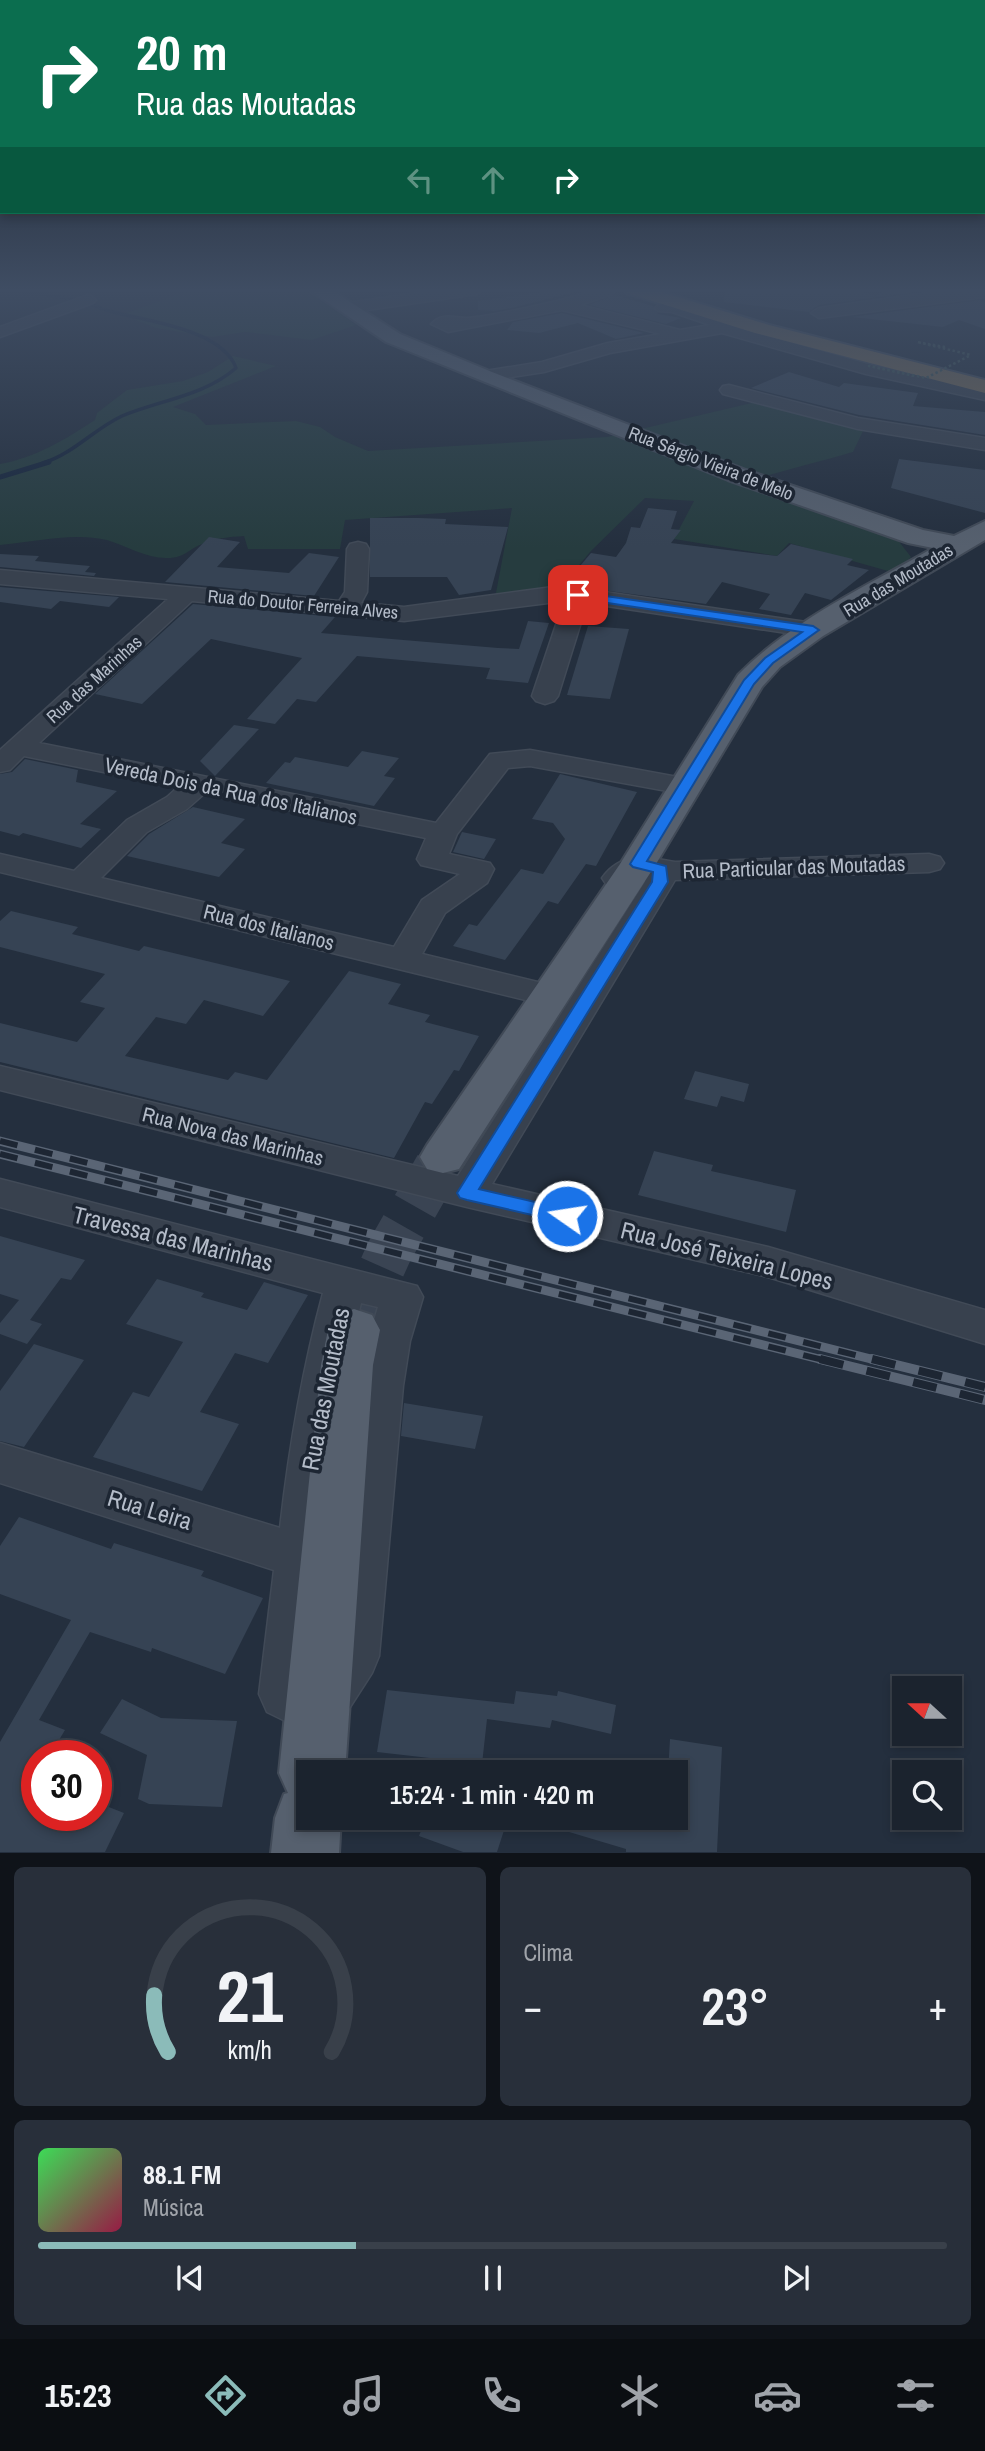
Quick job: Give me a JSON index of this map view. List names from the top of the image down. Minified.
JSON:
{"streets":{"main road":["Rua Sérgio Vieira de Melo","Rua das Moutadas"],"street":["Rua do Doutor Ferreira Alves","Rua das Marinhas","Vereda Dois da Rua dos Italianos","Rua Particular das Moutadas","Rua dos Italianos","Rua Nova das Marinhas","Travessa das Marinhas","Rua José Teixeira Lopes","Rua Leira"]},"crossings":[["Rua Sérgio Vieira de Melo","Rua das Moutadas"],["Rua das Moutadas","Rua do Doutor Ferreira Alves"],["Rua das Moutadas","Rua Particular das Moutadas"],["Rua das Moutadas","Rua dos Italianos"],["Rua das Moutadas","Rua Nova das Marinhas"],["Rua das Moutadas","Travessa das Marinhas"],["Rua das Moutadas","Rua José Teixeira Lopes"],["Rua das Moutadas","Rua Leira"],["Rua do Doutor Ferreira Alves","Rua das Marinhas"],["Rua das Marinhas","Vereda Dois da Rua dos Italianos"],["Rua Nova das Marinhas","Rua José Teixeira Lopes"]],"north":"left","page":{"turn":["20 m","Rua das Moutadas"],"limit":"30","trip":"15:24 · 1 min · 420 m","tile":"Clima","heat":["−","23°","+"],"song":["88.1 FM","Música"],"tabs":"15:23","gauge":["21","km/h"]}}
